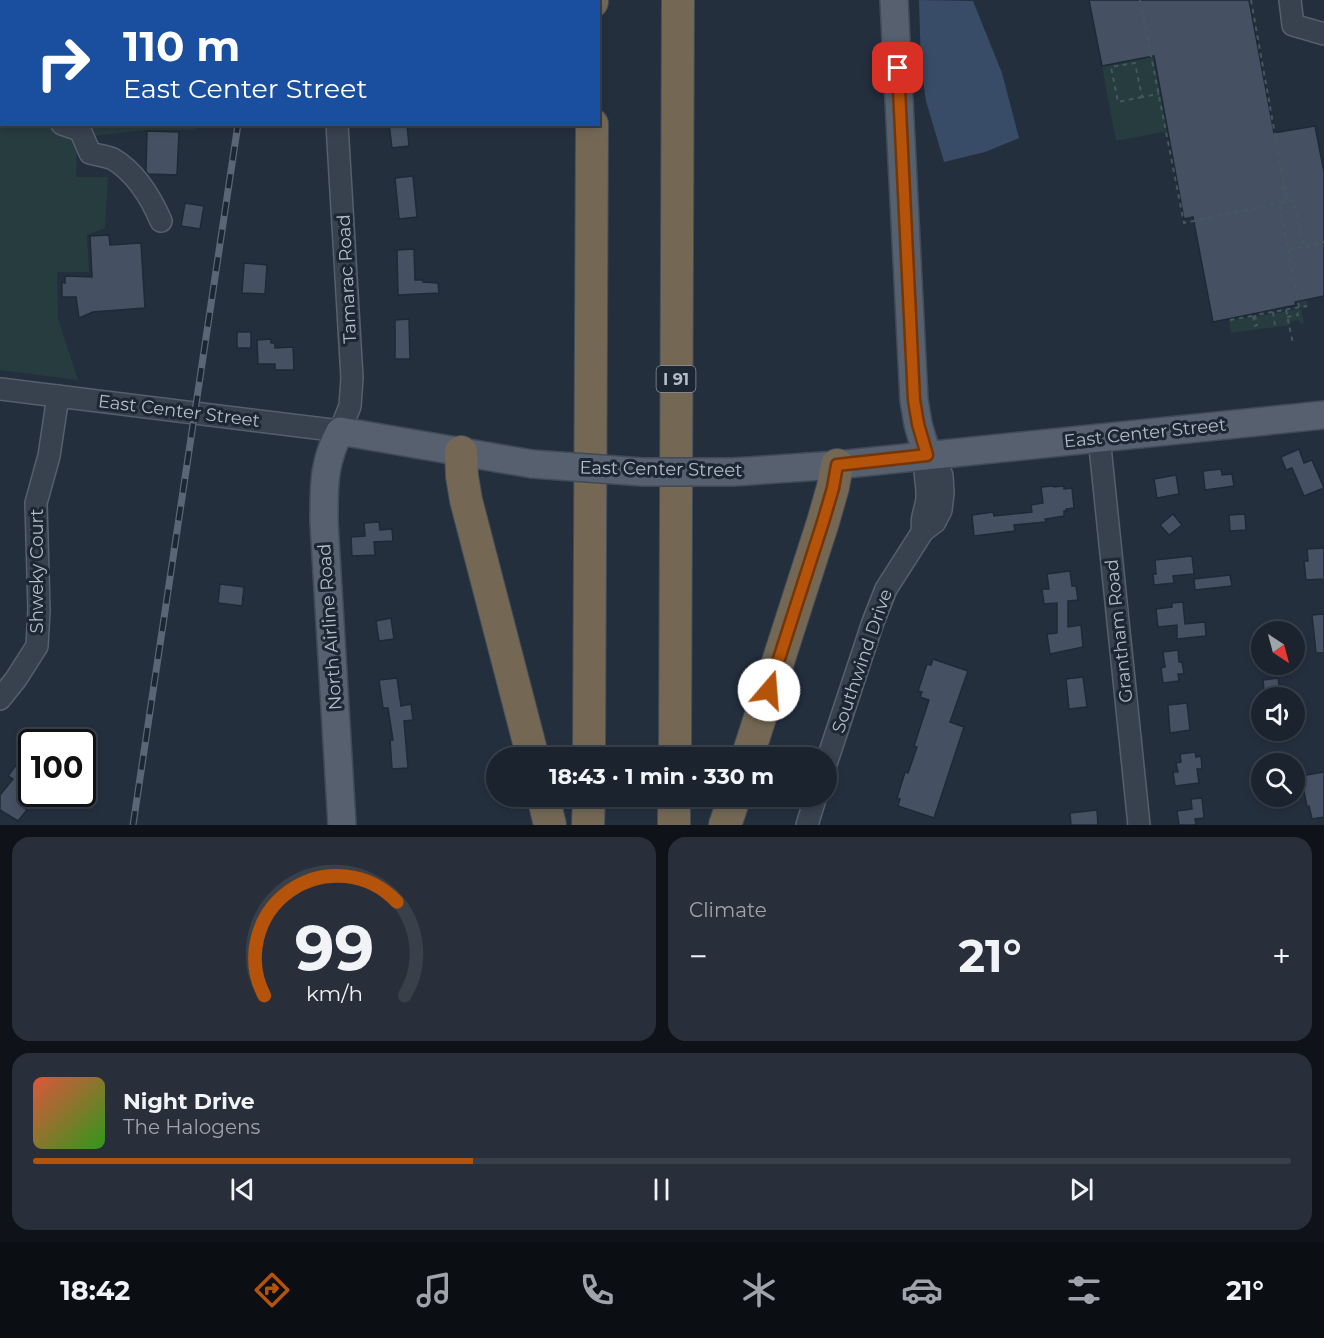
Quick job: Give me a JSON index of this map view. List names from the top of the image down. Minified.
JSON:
{"streets":{"highway":["I 91"],"main road":["East Center Street","North Airline Road"],"street":["Tamarac Road","Shweky Court","Grantham Road","Southwind Drive"]},"crossings":[["Tamarac Road","East Center Street"],["Tamarac Road","North Airline Road"],["East Center Street","Shweky Court"],["East Center Street","North Airline Road"],["East Center Street","Grantham Road"],["East Center Street","Southwind Drive"]],"north":"bottom right","page":{"turn":["110 m","East Center Street"],"limit":"100","trip":"18:43 · 1 min · 330 m","tile":"Climate","heat":["−","21°","+"],"song":["Night Drive","The Halogens"],"tabs":["18:42","21°"],"gauge":["99","km/h"]}}
